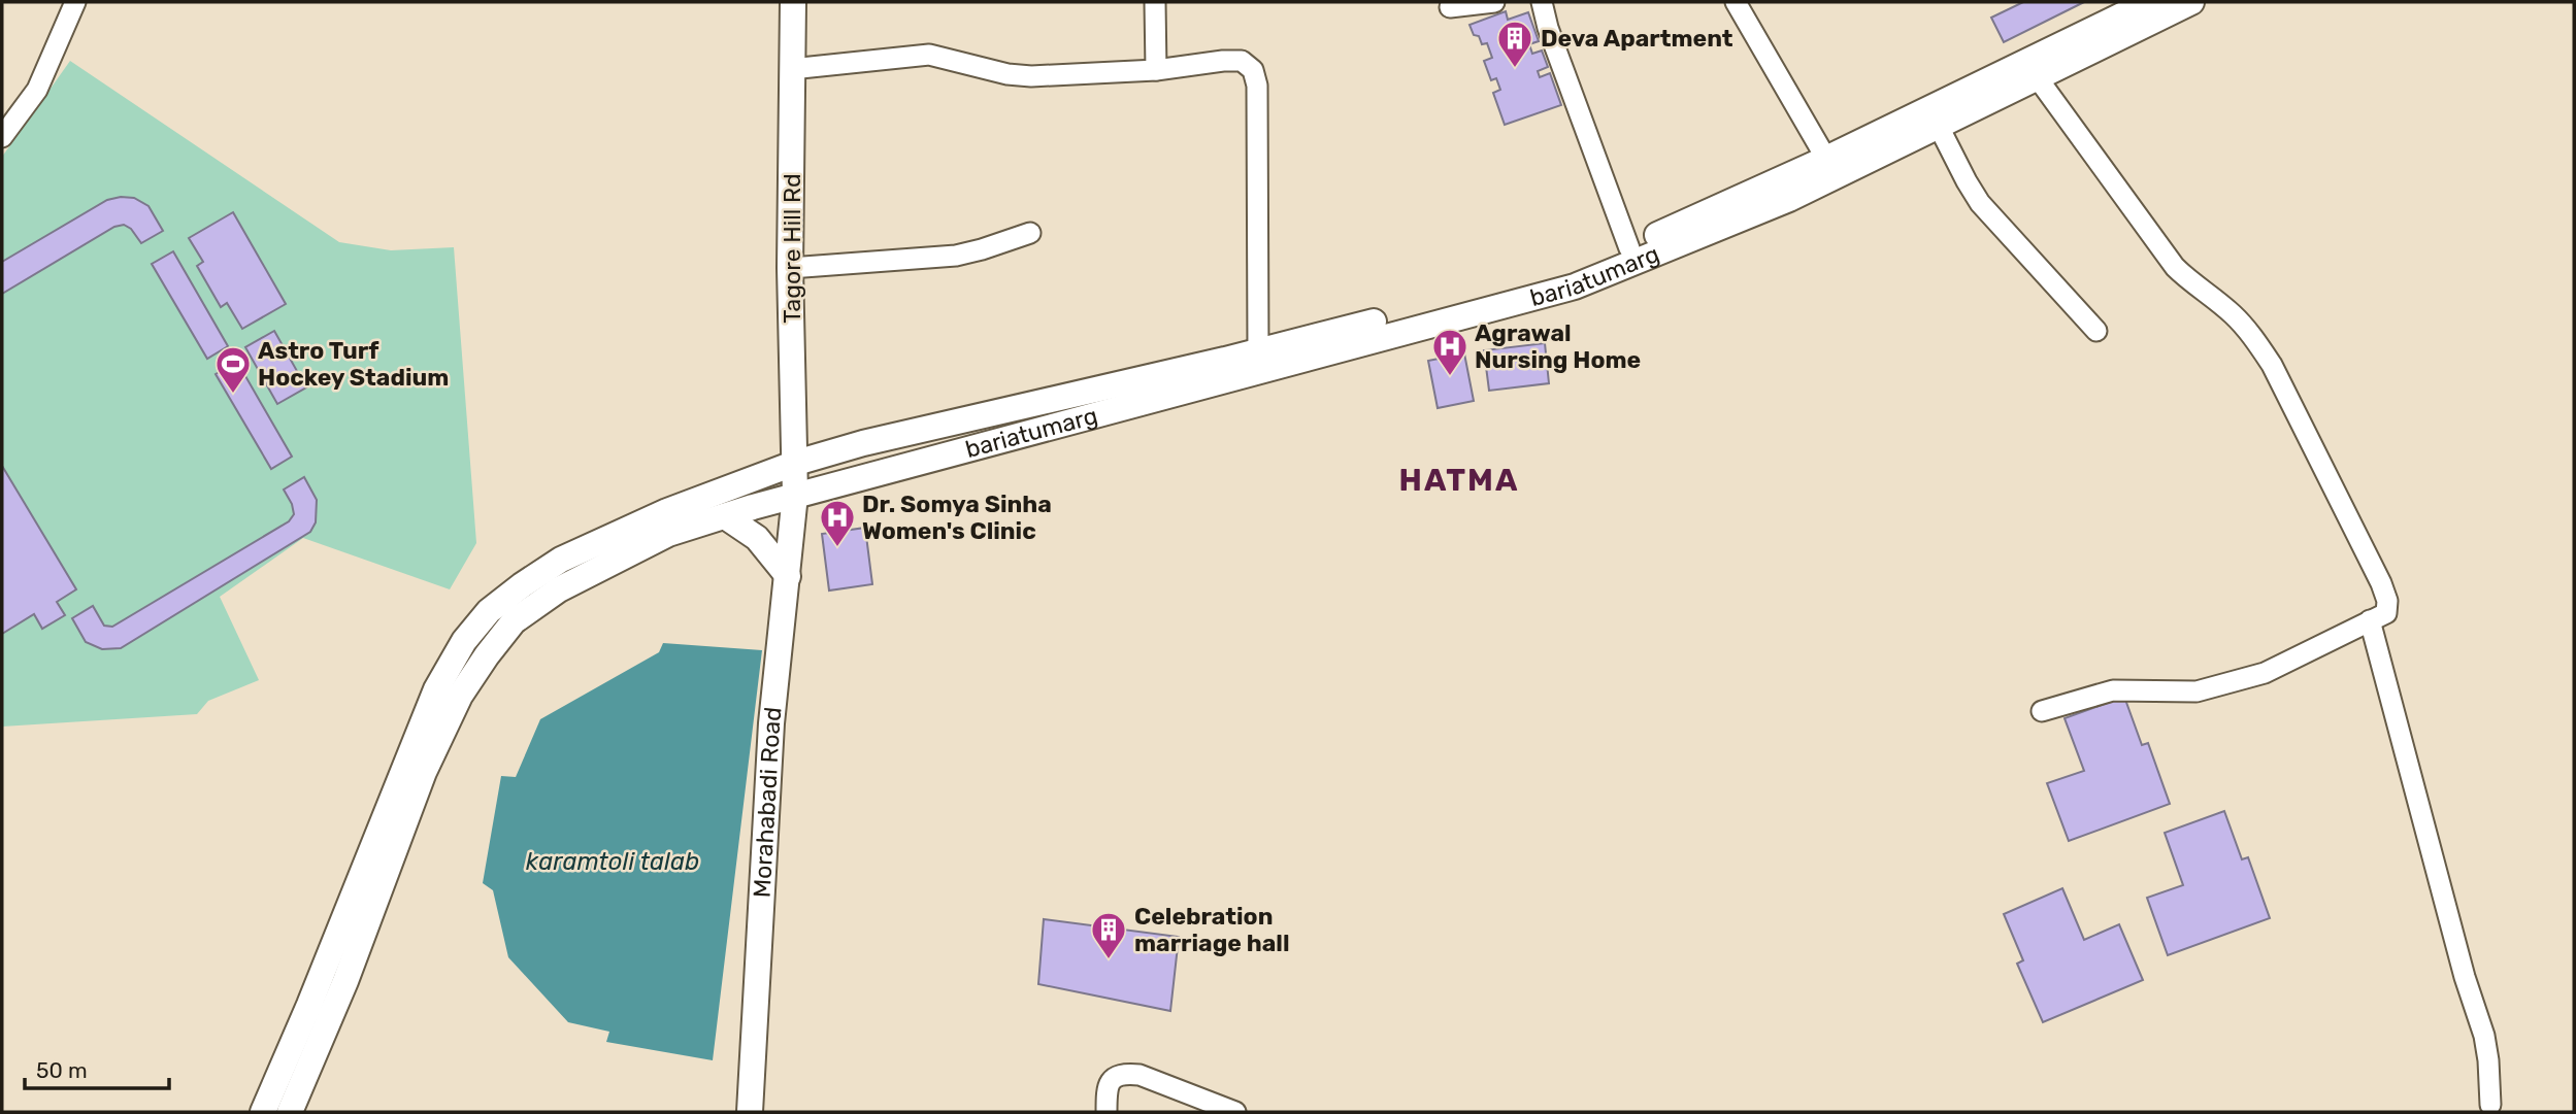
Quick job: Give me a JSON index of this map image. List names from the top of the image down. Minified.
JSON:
{"streets":{"main road":["Tagore Hill Rd","bariatumarg","Morahabadi Road"]},"crossings":[["Tagore Hill Rd","bariatumarg"],["Tagore Hill Rd","Morahabadi Road"],["bariatumarg","Morahabadi Road"]],"districts":["HATMA"],"water":["karamtoli talab"],"places":{"building":["Deva Apartment","Celebration marriage hall"],"hospital":["Agrawal Nursing Home","Dr. Somya Sinha Women's Clinic"],"sports":["Astro Turf Hockey Stadium"]},"scale_bar":"50 m"}
